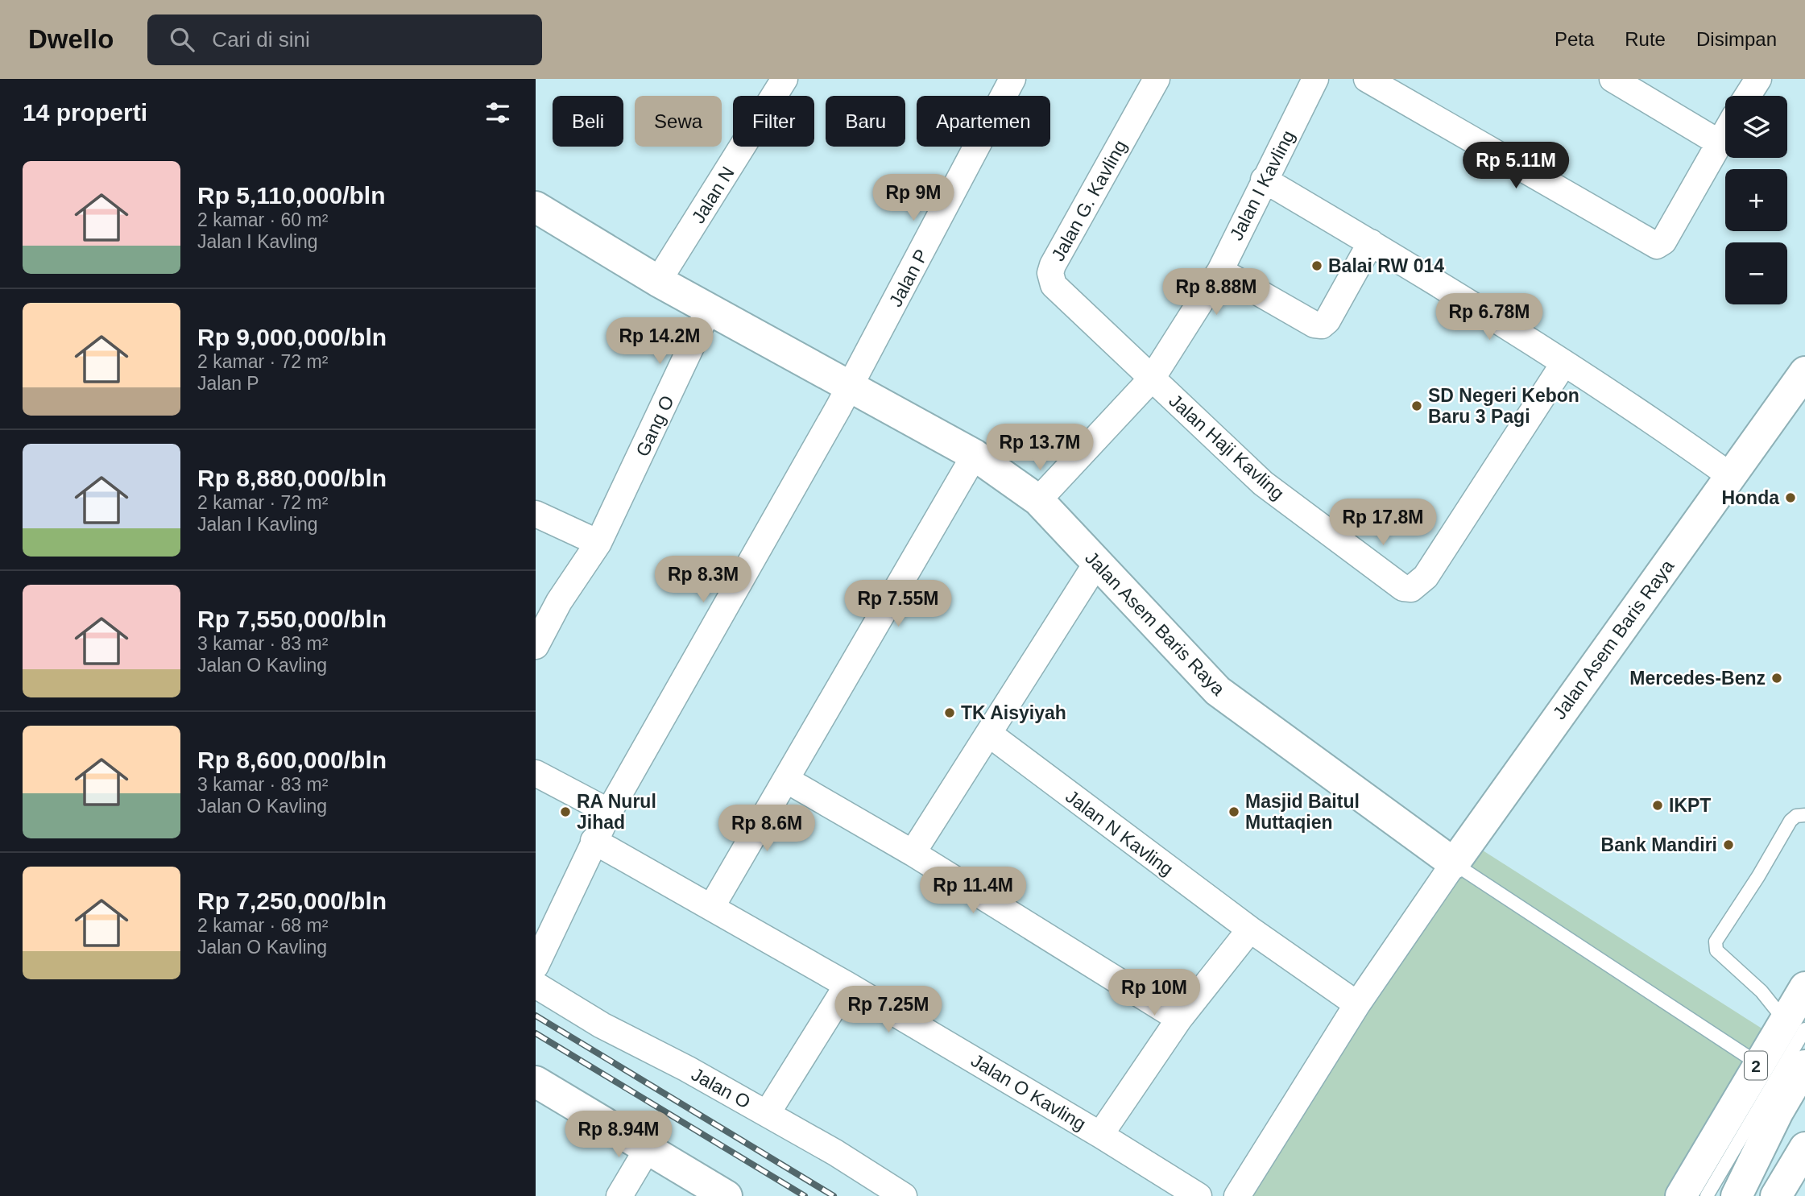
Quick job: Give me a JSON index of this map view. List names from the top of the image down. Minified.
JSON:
{"streets":{"main road":["Jalan Asem Baris Raya","2"],"street":["Jalan I Kavling","Jalan N","Jalan G. Kavling","Jalan P","Gang O","Jalan Haji Kavling","Jalan N Kavling","Jalan O","Jalan O Kavling"]},"crossings":[["Jalan I Kavling","Jalan G. Kavling"],["Jalan I Kavling","Jalan Haji Kavling"],["Jalan I Kavling","Jalan Asem Baris Raya"],["Jalan N","Jalan Asem Baris Raya"],["Jalan G. Kavling","Jalan Haji Kavling"],["Jalan P","Jalan Asem Baris Raya"],["Jalan P","Jalan O Kavling"],["Gang O","Jalan Asem Baris Raya"]],"places":["Balai RW 014","SD Negeri Kebon Baru 3 Pagi","Honda","Mercedes-Benz","TK Aisyiyah","IKPT","RA Nurul Jihad","Masjid Baitul Muttaqien","Bank Mandiri"],"page":{"header":"Dwello","search":"Cari di sini","nav":["Peta","Rute","Disimpan"],"heading":"14 properti","map_buttons":["+","−"],"chip":["Beli","Sewa","Filter","Baru","Apartemen"],"price":["Rp 5.11M","Rp 9M","Rp 8.88M","Rp 6.78M","Rp 14.2M","Rp 13.7M","Rp 17.8M","Rp 8.3M","Rp 7.55M","Rp 8.6M","Rp 11.4M","Rp 10M","Rp 7.25M","Rp 8.94M"],"list":[{"name":"Rp 5,110,000/bln","note":"2 kamar · 60 m² · Jalan I Kavling"},{"name":"Rp 9,000,000/bln","note":"2 kamar · 72 m² · Jalan P"},{"name":"Rp 8,880,000/bln","note":"2 kamar · 72 m² · Jalan I Kavling"},{"name":"Rp 7,550,000/bln","note":"3 kamar · 83 m² · Jalan O Kavling"},{"name":"Rp 8,600,000/bln","note":"3 kamar · 83 m² · Jalan O Kavling"},{"name":"Rp 7,250,000/bln","note":"2 kamar · 68 m² · Jalan O Kavling"}]}}
